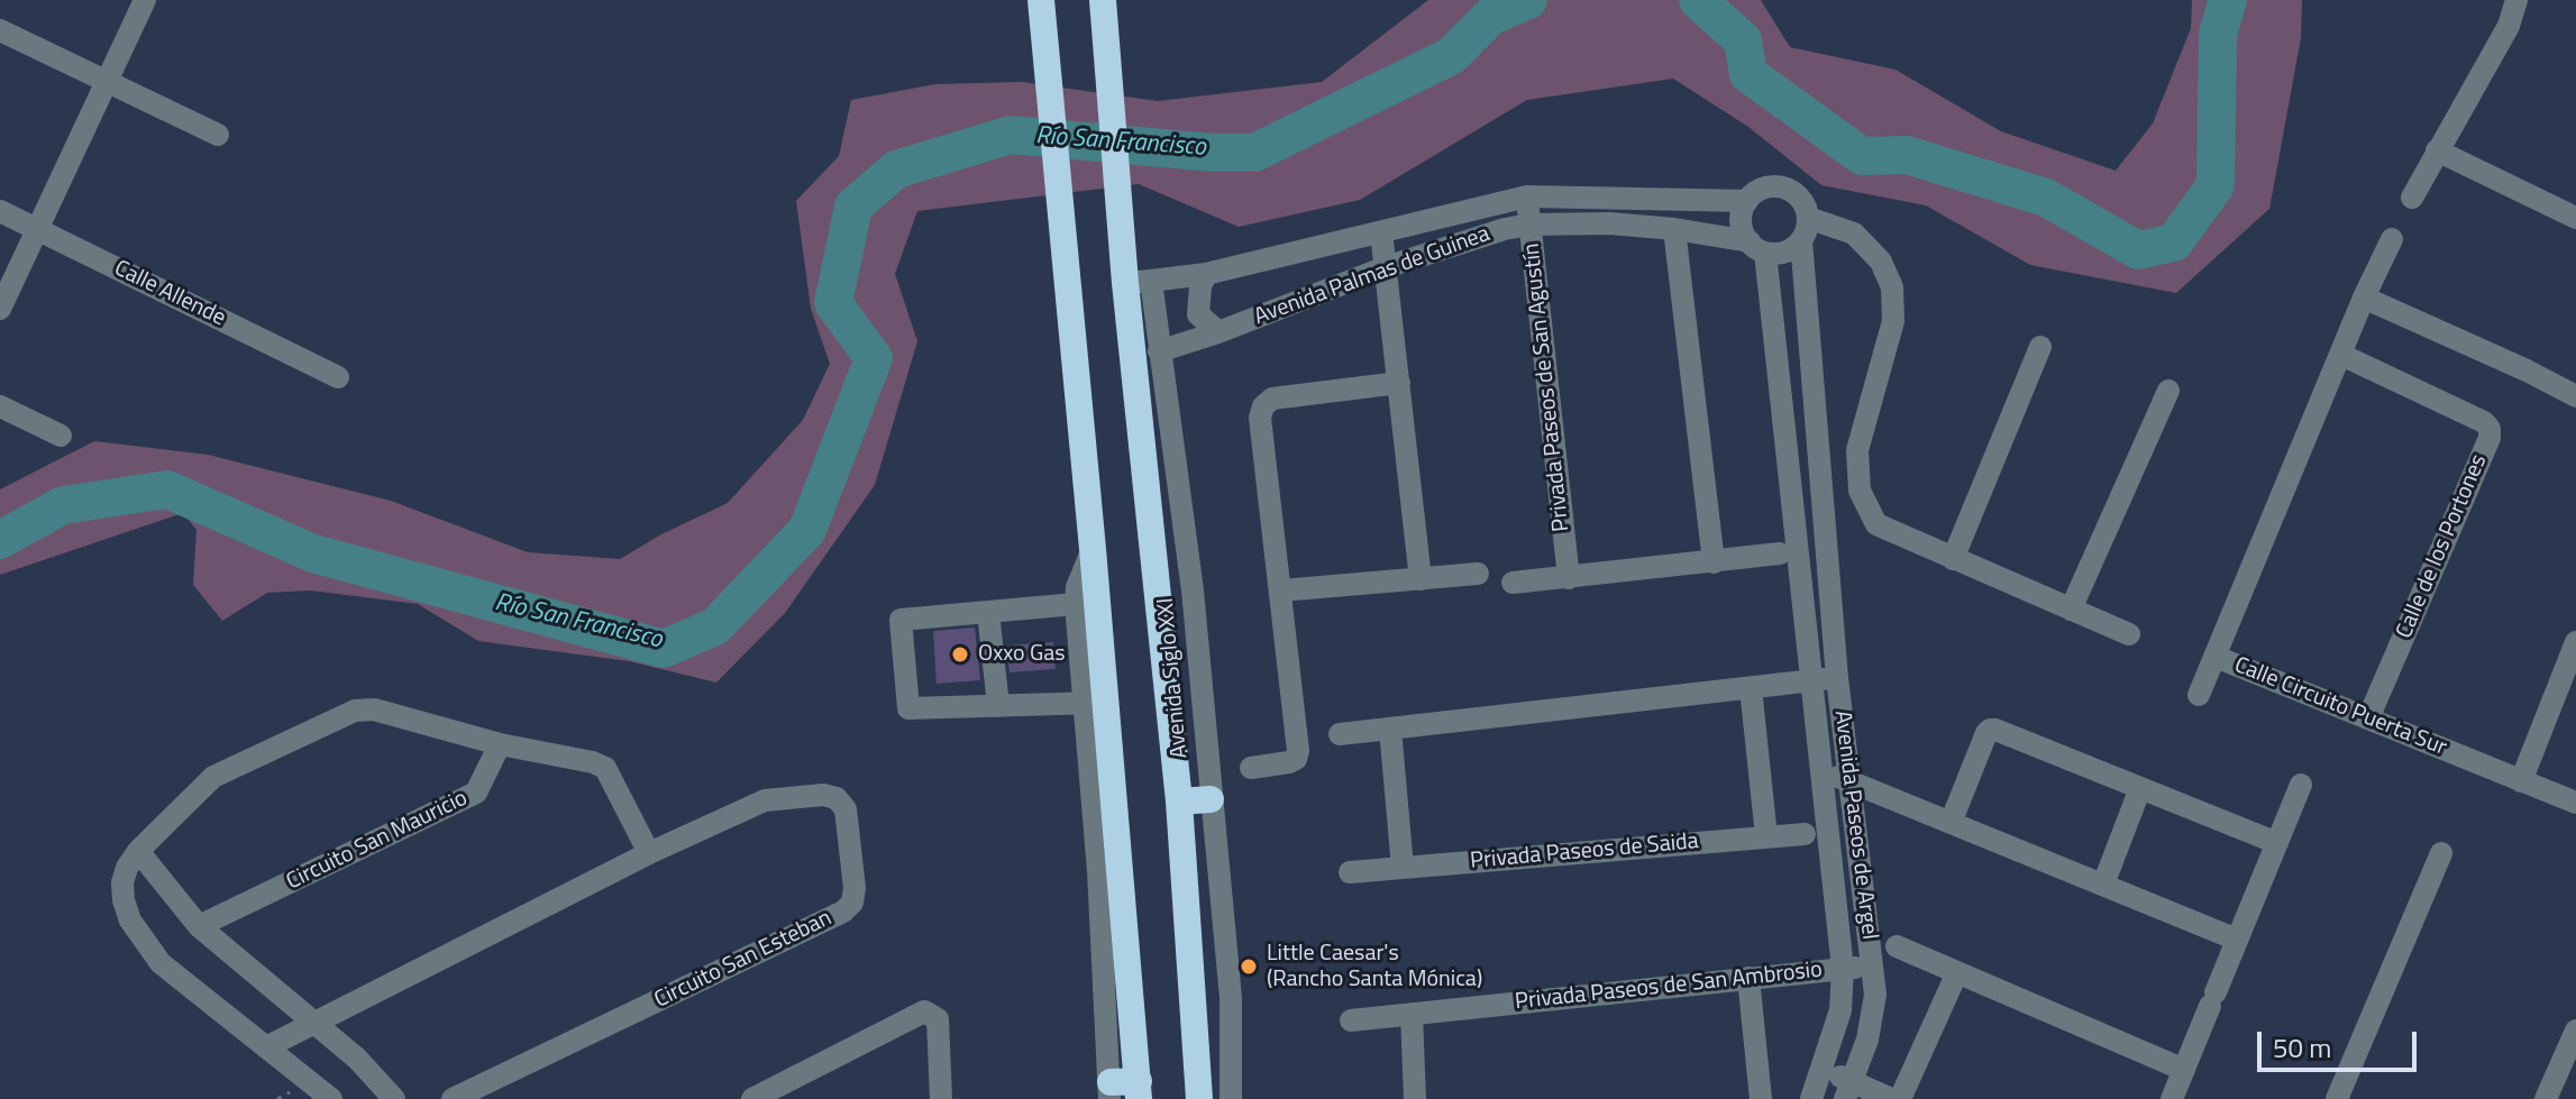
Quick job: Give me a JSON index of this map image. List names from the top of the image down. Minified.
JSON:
{"streets":{"highway":["Avenida Siglo XXI"],"street":["Avenida Palmas de Guinea","Calle Allende","Privada Paseos de San Agustín","Calle de los Portones","Calle Circuito Puerta Sur","Avenida Paseos de Argel","Circuito San Mauricio","Privada Paseos de Saida","Circuito San Esteban","Privada Paseos de San Ambrosio"]},"crossings":[["Avenida Palmas de Guinea","Privada Paseos de San Agustín"],["Avenida Palmas de Guinea","Avenida Siglo XXI"],["Avenida Palmas de Guinea","Avenida Paseos de Argel"],["Calle de los Portones","Calle Circuito Puerta Sur"],["Avenida Paseos de Argel","Privada Paseos de San Ambrosio"]],"water":["Río San Francisco"],"places":["Oxxo Gas","Little Caesar's (Rancho Santa Mónica)"],"scale_bar":"50 m"}
